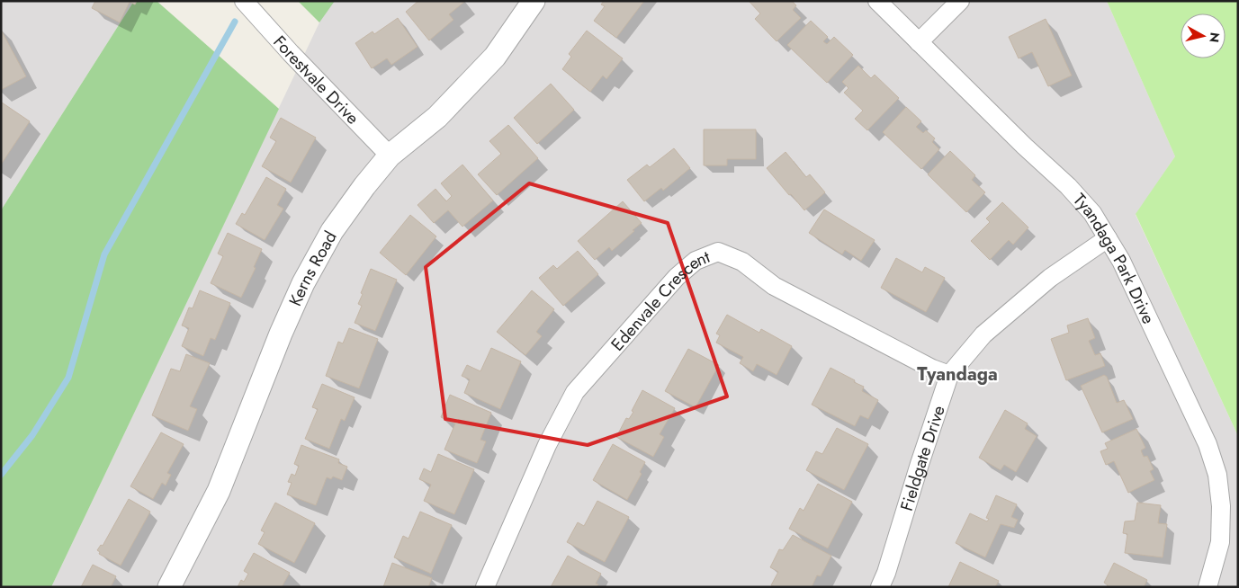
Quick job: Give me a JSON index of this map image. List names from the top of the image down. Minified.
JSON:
{"streets":{"street":["Forestvale Drive","Tyandaga Park Drive","Kerns Road","Edenvale Crescent","Fieldgate Drive"]},"crossings":[["Forestvale Drive","Kerns Road"],["Tyandaga Park Drive","Fieldgate Drive"],["Edenvale Crescent","Fieldgate Drive"]],"districts":["Tyandaga"],"north":"right"}
